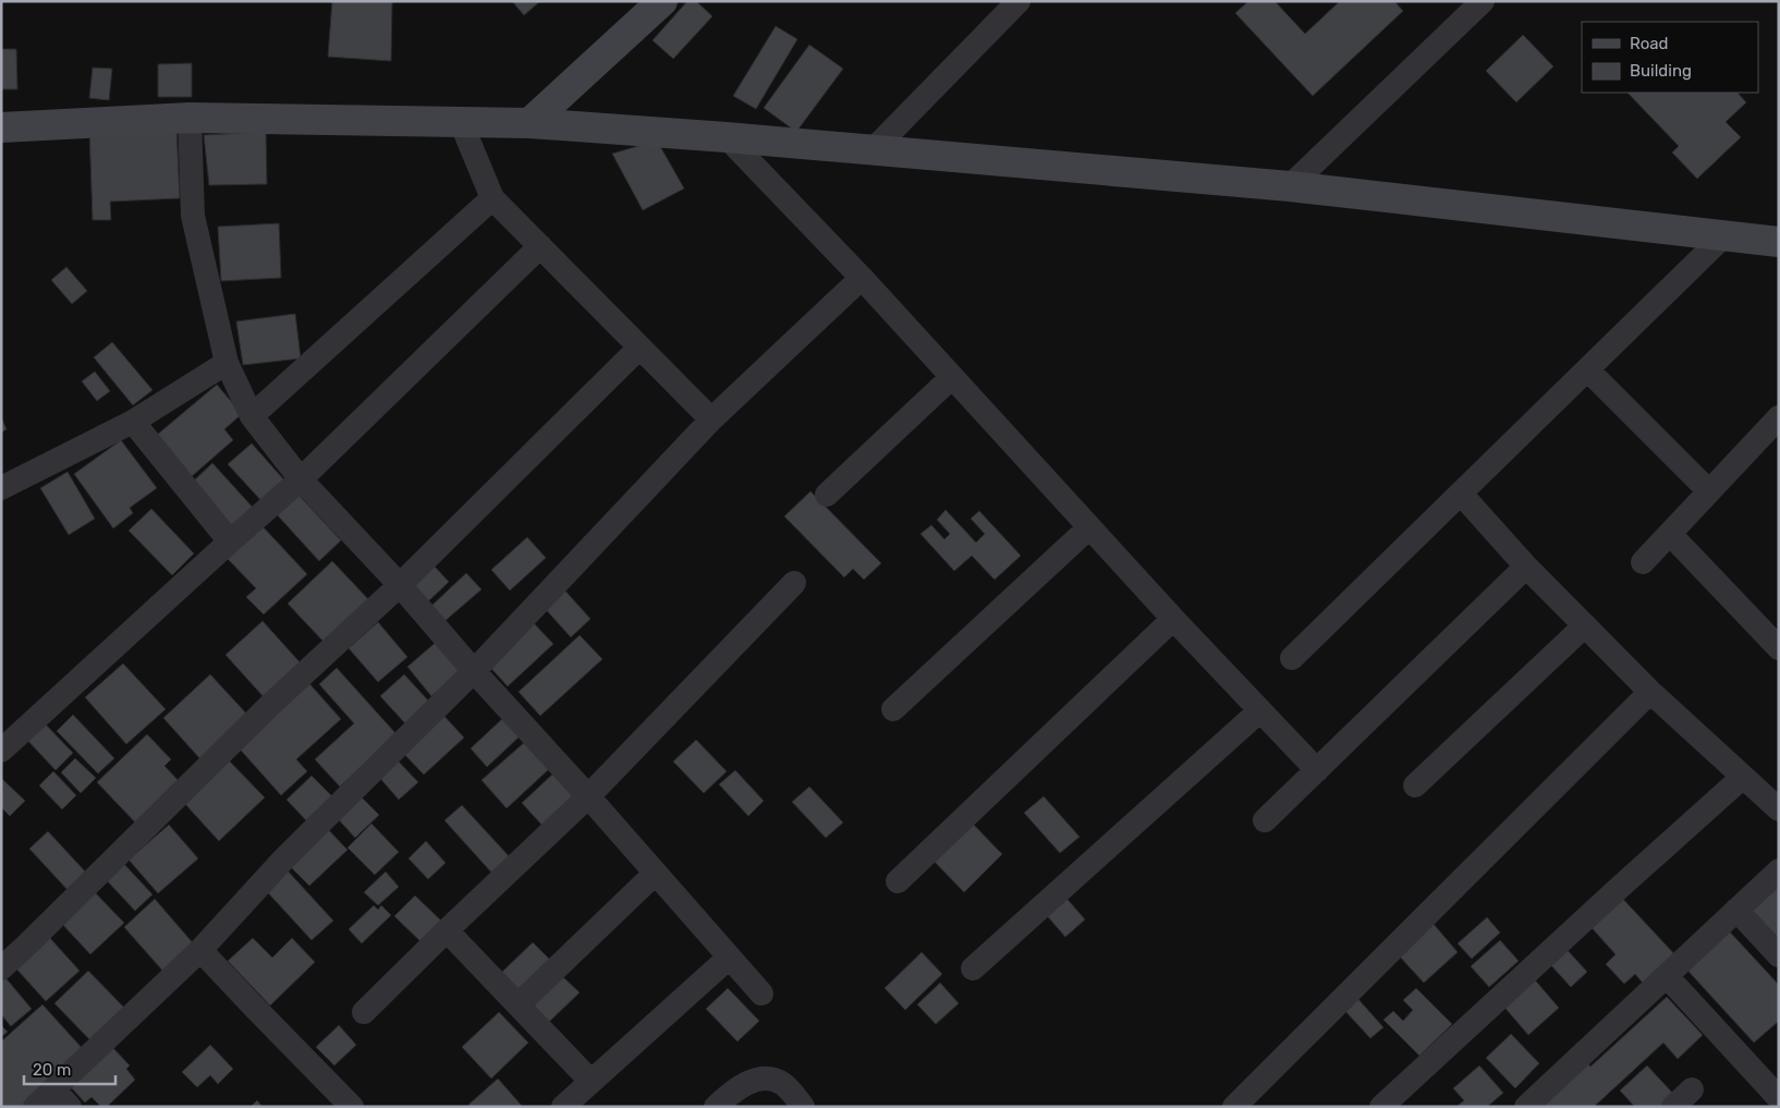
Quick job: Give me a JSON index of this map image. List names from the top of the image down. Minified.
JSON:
{"legend":["Road","Building"],"scale_bar":"20 m"}
